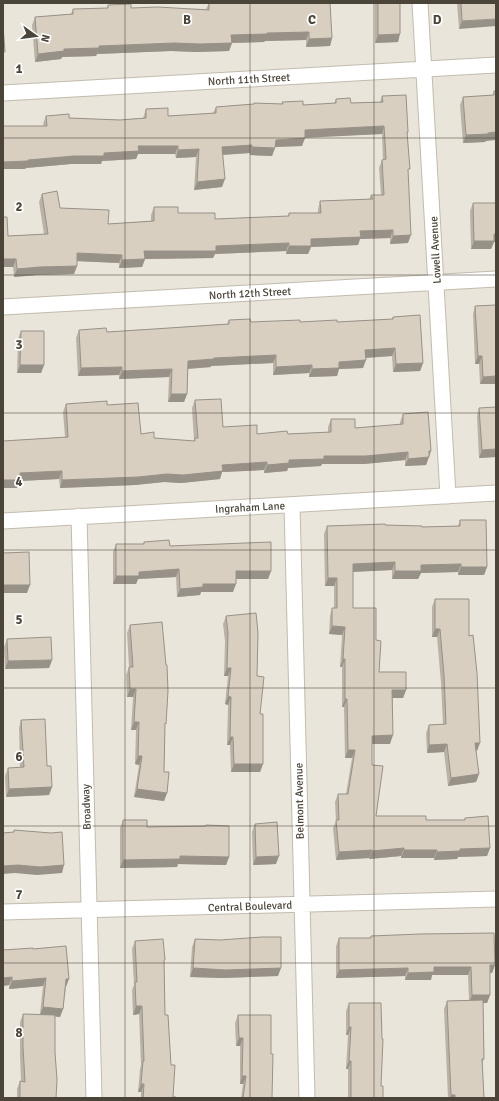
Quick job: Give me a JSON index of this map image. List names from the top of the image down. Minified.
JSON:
{"streets":{"street":["North 11th Street","Lowell Avenue","North 12th Street","Ingraham Lane","Belmont Avenue","Broadway","Central Boulevard"]},"crossings":[["North 11th Street","Lowell Avenue"],["Lowell Avenue","North 12th Street"],["Lowell Avenue","Ingraham Lane"],["Ingraham Lane","Belmont Avenue"],["Ingraham Lane","Broadway"],["Belmont Avenue","Central Boulevard"],["Broadway","Central Boulevard"]],"north":"right","grid":{"columns":["B","C","D"],"rows":["1","2","3","4","5","6","7","8"]}}
